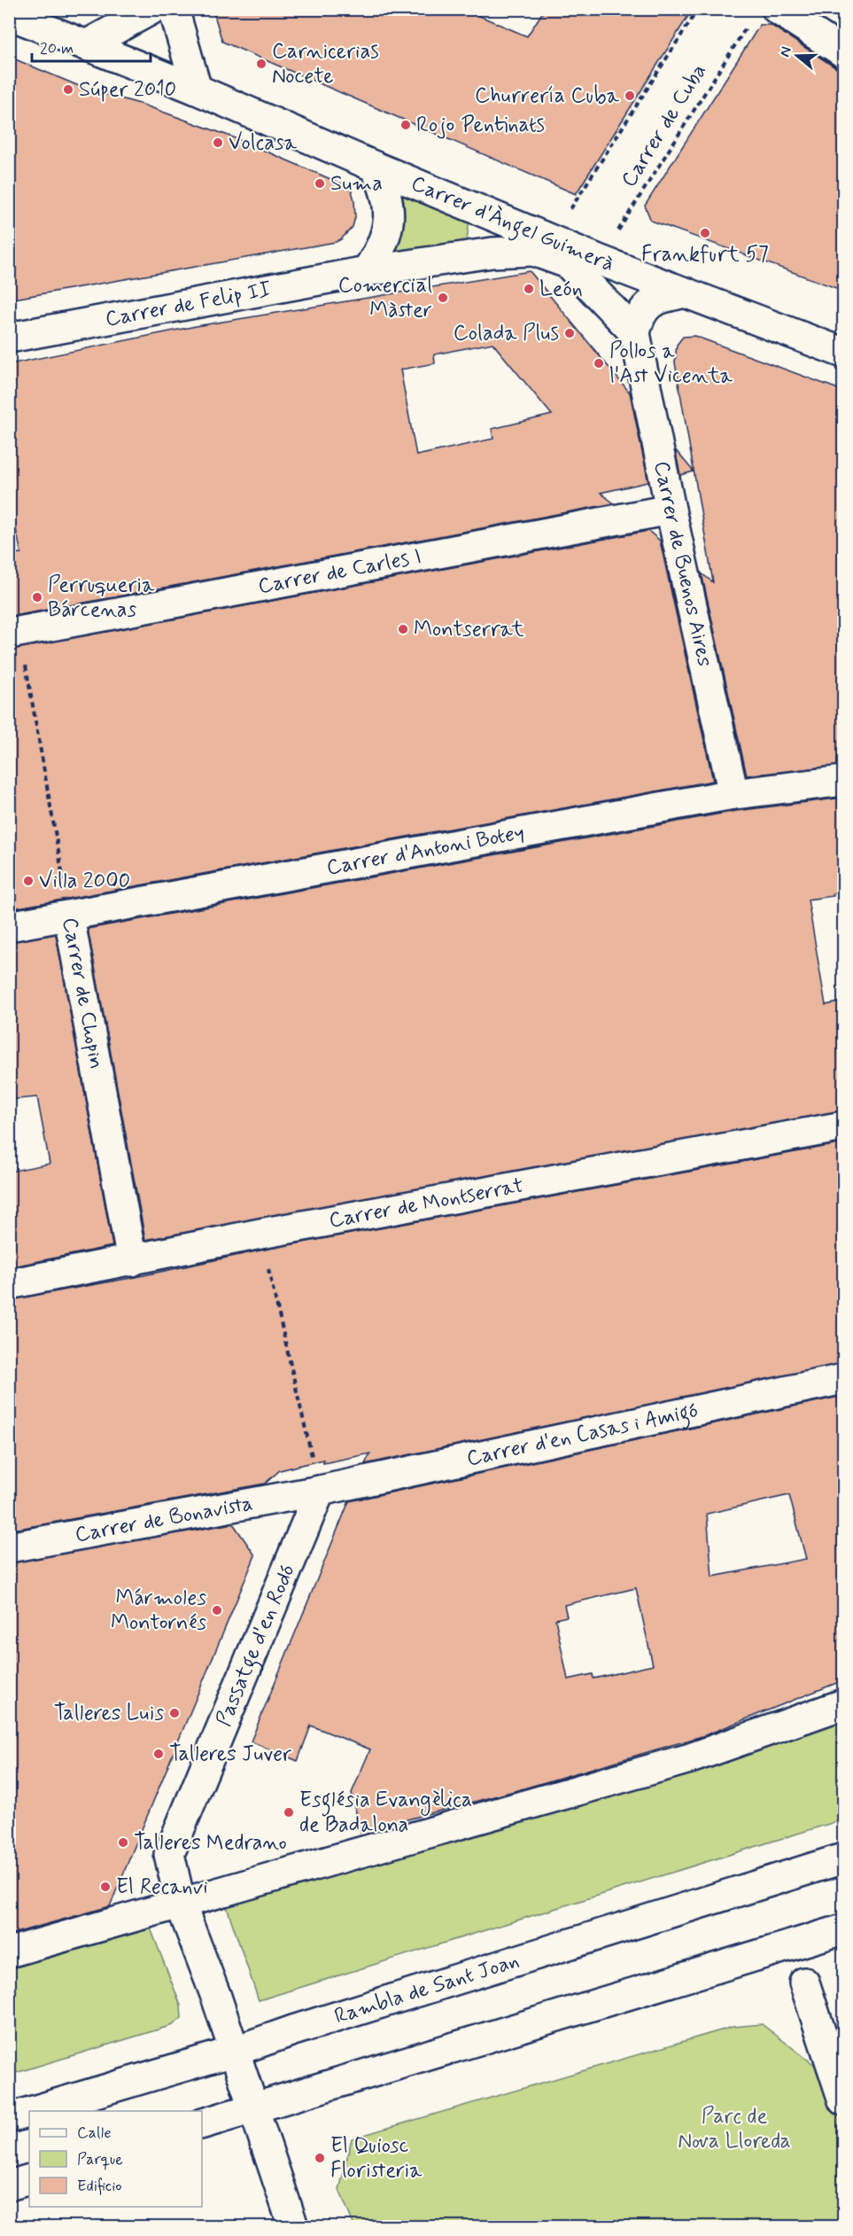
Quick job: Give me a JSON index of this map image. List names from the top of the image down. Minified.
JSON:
{"streets":{"street":["Carrer d'Àngel Guimerà","Carrer de Felip II","Carrer de Buenos Aires","Carrer de Carles I","Carrer d'Antoni Botey","Carrer de Chopin","Carrer de Montserrat","Carrer d'en Casas i Amigó","Carrer de Bonavista","Passatge d'en Rodó","Rambla de Sant Joan"],"path":["Carrer de Cuba"]},"crossings":[["Carrer de Cuba","Carrer d'Àngel Guimerà"],["Carrer de Felip II","Carrer de Buenos Aires"],["Carrer de Buenos Aires","Carrer de Carles I"],["Carrer de Buenos Aires","Carrer d'Antoni Botey"],["Carrer de Carles I","Carrer de Chopin"],["Carrer d'Antoni Botey","Carrer de Chopin"],["Carrer de Chopin","Carrer de Montserrat"],["Carrer d'en Casas i Amigó","Carrer de Bonavista"],["Carrer d'en Casas i Amigó","Passatge d'en Rodó"],["Carrer de Bonavista","Passatge d'en Rodó"],["Passatge d'en Rodó","Rambla de Sant Joan"]],"parks":["Parc de Nova Lloreda"],"places":["Carnicerias Nocete","Súper 2010","Churrería Cuba","Rojo Pentinats","Volcasa","Suma","Frankfurt 57","León","Comercial Màster","Colada Plus","Pollos a l'Ast Vicenta","Perruqueria Bárcenas","Montserrat","Villa 2000","Mármoles Montornés","Talleres Luis","Talleres Juver","Església Evangèlica de Badalona","Talleres Medrano","El Recanvi","El Quiosc Floristeria"],"legend":["Calle","Parque","Edificio"],"scale_bar":"20 m","north":"left"}
